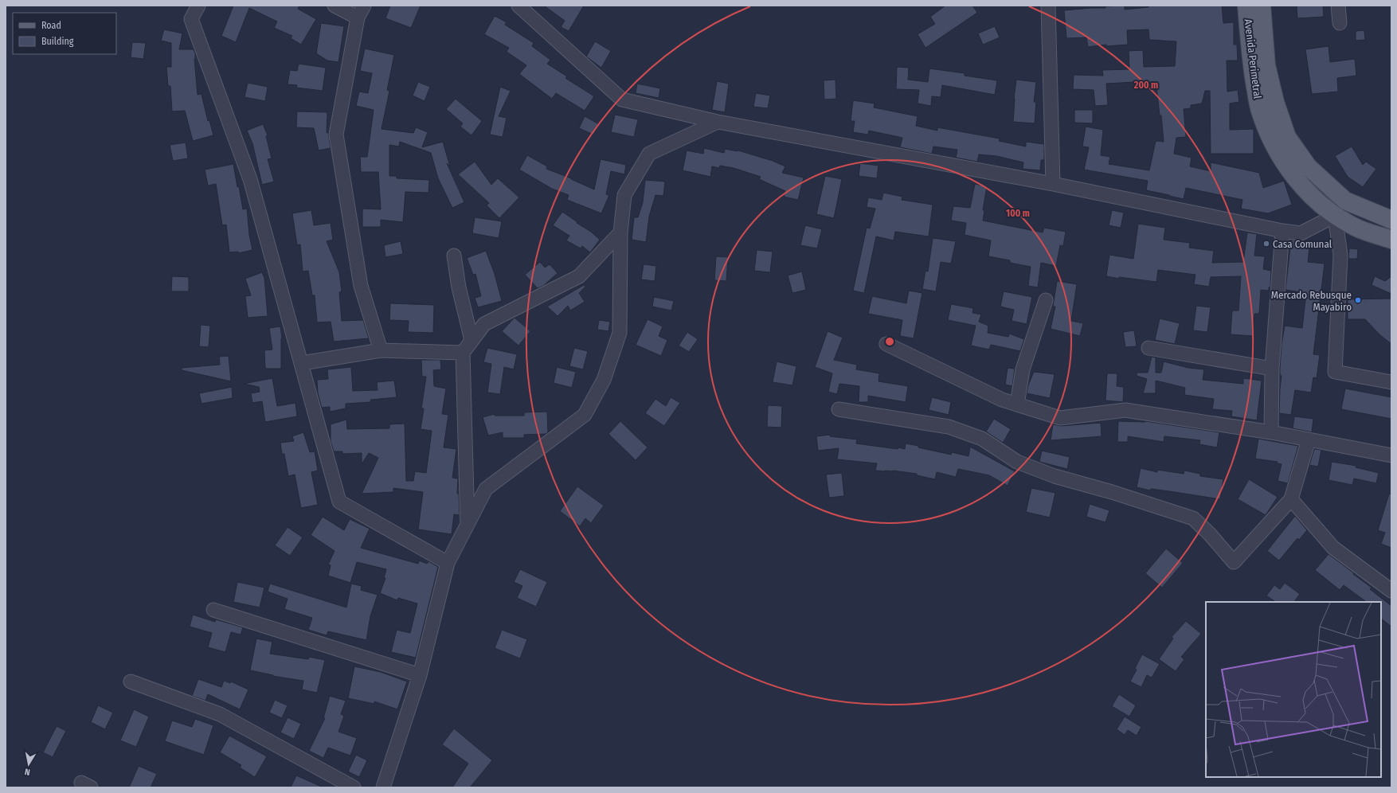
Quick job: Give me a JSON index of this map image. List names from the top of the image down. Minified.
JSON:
{"streets":{"main road":["Avenida Perimetral"]},"places":["Casa Comunal","Mercado Rebusque Mayabiro"],"legend":["Road","Building"],"north":"bottom","rings":["200 m","100 m"]}
